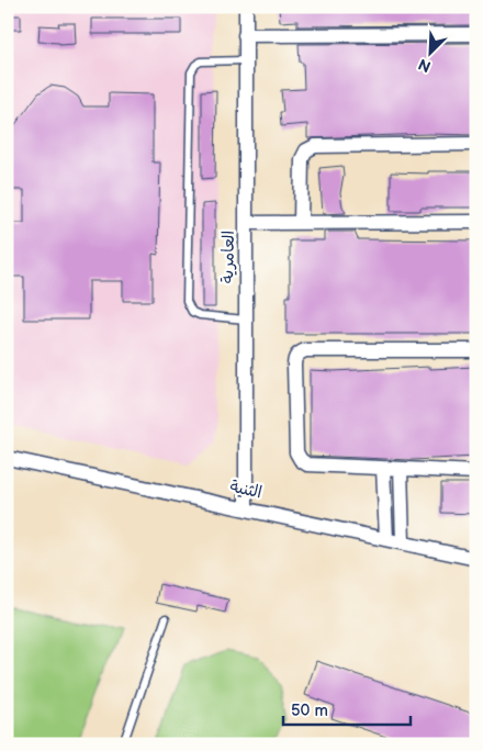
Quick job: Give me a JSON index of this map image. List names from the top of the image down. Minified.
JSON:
{"streets":{"street":["العامرية","الثنية"]},"crossings":[["العامرية","الثنية"]],"scale_bar":"50 m","north":"bottom left"}
